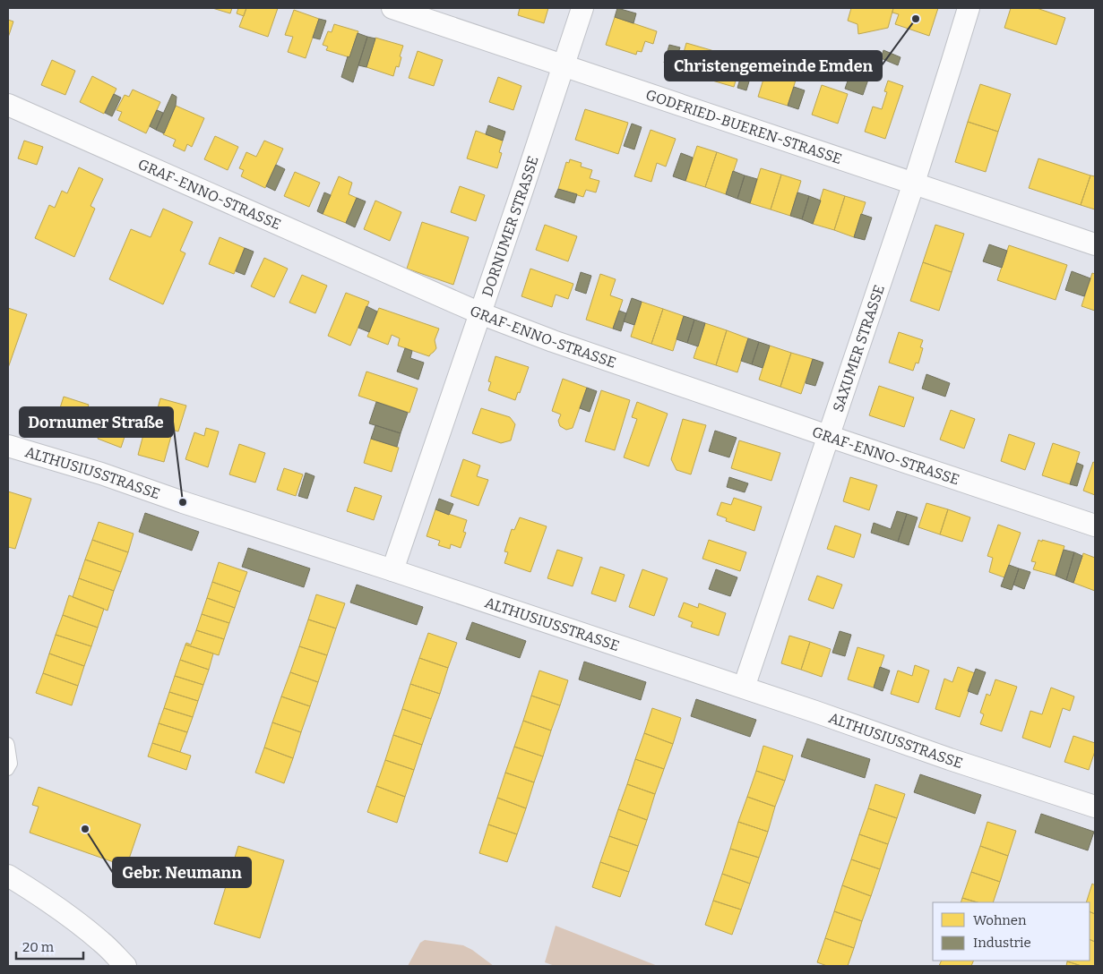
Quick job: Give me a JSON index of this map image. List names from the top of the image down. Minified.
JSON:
{"streets":{"street":["GODFRIED-BUEREN-STRASSE","GRAF-ENNO-STRASSE","DORNUMER STRASSE","SAXUMER STRASSE","ALTHUSIUSSTRASSE"]},"crossings":[["GODFRIED-BUEREN-STRASSE","DORNUMER STRASSE"],["GODFRIED-BUEREN-STRASSE","SAXUMER STRASSE"],["GRAF-ENNO-STRASSE","DORNUMER STRASSE"],["GRAF-ENNO-STRASSE","SAXUMER STRASSE"],["DORNUMER STRASSE","ALTHUSIUSSTRASSE"],["SAXUMER STRASSE","ALTHUSIUSSTRASSE"]],"places":["Christengemeinde Emden","Dornumer Straße","Gebr. Neumann"],"legend":["Wohnen","Industrie"],"scale_bar":"20 m"}
